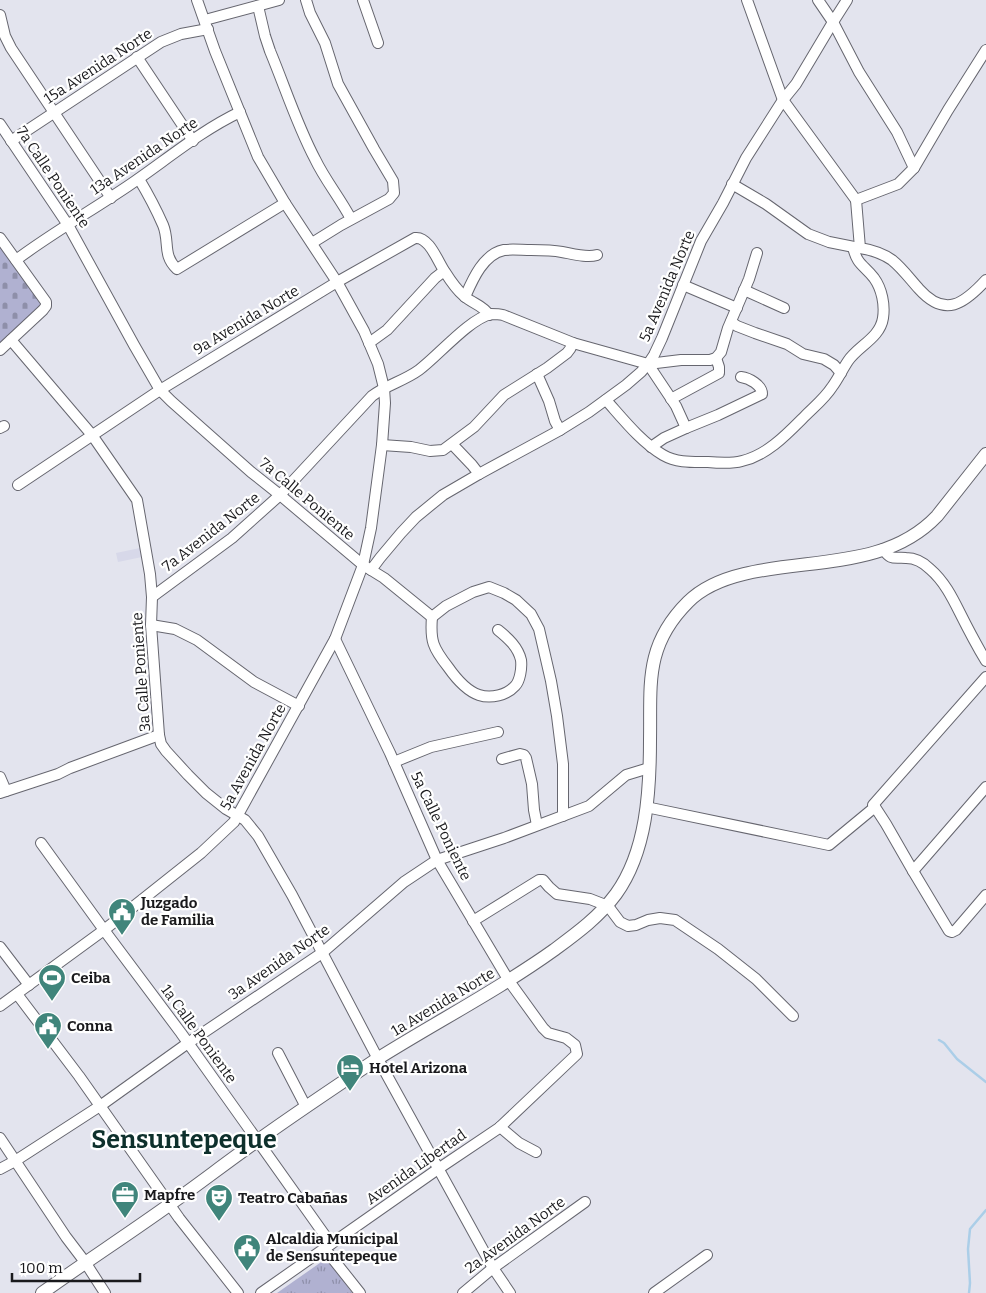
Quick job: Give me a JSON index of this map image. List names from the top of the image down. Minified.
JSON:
{"streets":{"main road":["1a Avenida Norte"],"street":["15a Avenida Norte","13a Avenida Norte","7a Calle Poniente","5a Avenida Norte","9a Avenida Norte","7a Avenida Norte","3a Calle Poniente","5a Calle Poniente","3a Avenida Norte","1a Calle Poniente","Avenida Libertad","2a Avenida Norte"]},"crossings":[["15a Avenida Norte","7a Calle Poniente"],["13a Avenida Norte","7a Calle Poniente"],["7a Calle Poniente","5a Avenida Norte"],["7a Calle Poniente","9a Avenida Norte"],["7a Calle Poniente","7a Avenida Norte"],["5a Avenida Norte","3a Calle Poniente"],["5a Avenida Norte","5a Calle Poniente"],["5a Avenida Norte","1a Calle Poniente"],["9a Avenida Norte","3a Calle Poniente"],["7a Avenida Norte","3a Calle Poniente"],["3a Calle Poniente","3a Avenida Norte"],["3a Calle Poniente","1a Avenida Norte"],["3a Calle Poniente","Avenida Libertad"],["3a Calle Poniente","2a Avenida Norte"],["5a Calle Poniente","3a Avenida Norte"],["5a Calle Poniente","1a Avenida Norte"],["5a Calle Poniente","Avenida Libertad"],["3a Avenida Norte","1a Calle Poniente"],["1a Avenida Norte","1a Calle Poniente"],["1a Calle Poniente","Avenida Libertad"]],"districts":["Sensuntepeque"],"places":{"public building":["Juzgado de Familia","Conna","Alcaldia Municipal de Sensuntepeque"],"sports":["Ceiba"],"hotel":["Hotel Arizona"],"office":["Mapfre"],"theatre":["Teatro Cabañas"]},"scale_bar":"100 m"}
